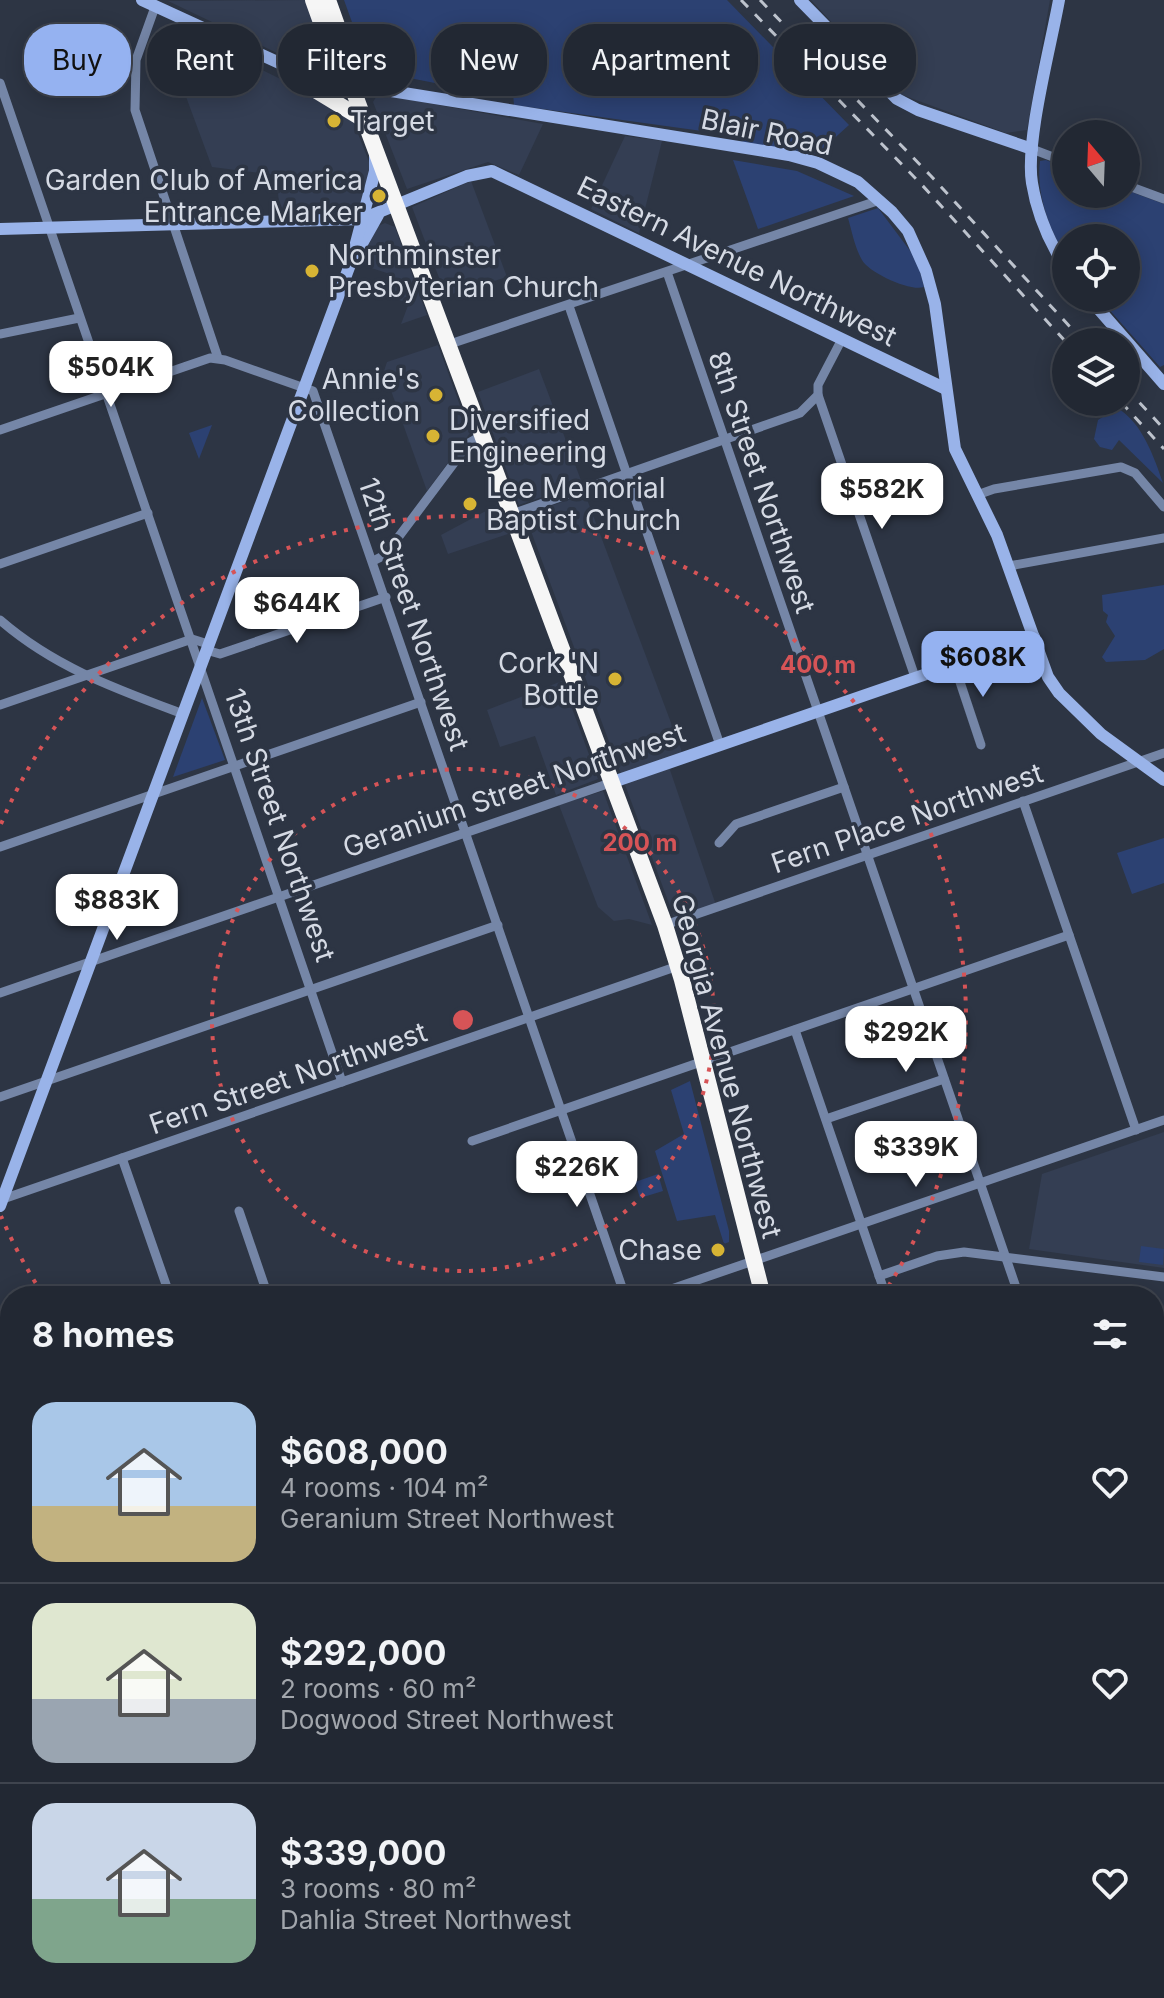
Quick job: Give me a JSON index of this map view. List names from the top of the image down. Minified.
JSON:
{"streets":{"highway":["Georgia Avenue Northwest"],"main road":["Blair Road","Eastern Avenue Northwest","Geranium Street Northwest"],"street":["8th Street Northwest","12th Street Northwest","Fern Place Northwest","13th Street Northwest","Fern Street Northwest"]},"crossings":[["Blair Road","Eastern Avenue Northwest"],["Blair Road","Geranium Street Northwest"],["Blair Road","Fern Place Northwest"],["Eastern Avenue Northwest","Georgia Avenue Northwest"],["8th Street Northwest","Geranium Street Northwest"],["8th Street Northwest","Fern Place Northwest"],["12th Street Northwest","Geranium Street Northwest"],["12th Street Northwest","Fern Street Northwest"],["Geranium Street Northwest","13th Street Northwest"],["Geranium Street Northwest","Georgia Avenue Northwest"],["Fern Place Northwest","Georgia Avenue Northwest"],["13th Street Northwest","Fern Street Northwest"],["Georgia Avenue Northwest","Fern Street Northwest"]],"places":["Target","Garden Club of America Entrance Marker","Northminster Presbyterian Church","Annie's Collection","Diversified Engineering","Lee Memorial Baptist Church","Cork 'N Bottle","Chase"],"north":"top","page":{"chip":["Buy","Rent","Filters","New","Apartment","House"],"price":["$504K","$582K","$644K","$608K","$883K","$292K","$339K","$226K"],"heading":"8 homes","list":[{"name":"$608,000","note":"4 rooms · 104 m² · Geranium Street Northwest"},{"name":"$292,000","note":"2 rooms · 60 m² · Dogwood Street Northwest"},{"name":"$339,000","note":"3 rooms · 80 m² · Dahlia Street Northwest"}]},"rings":["400 m","200 m"]}
